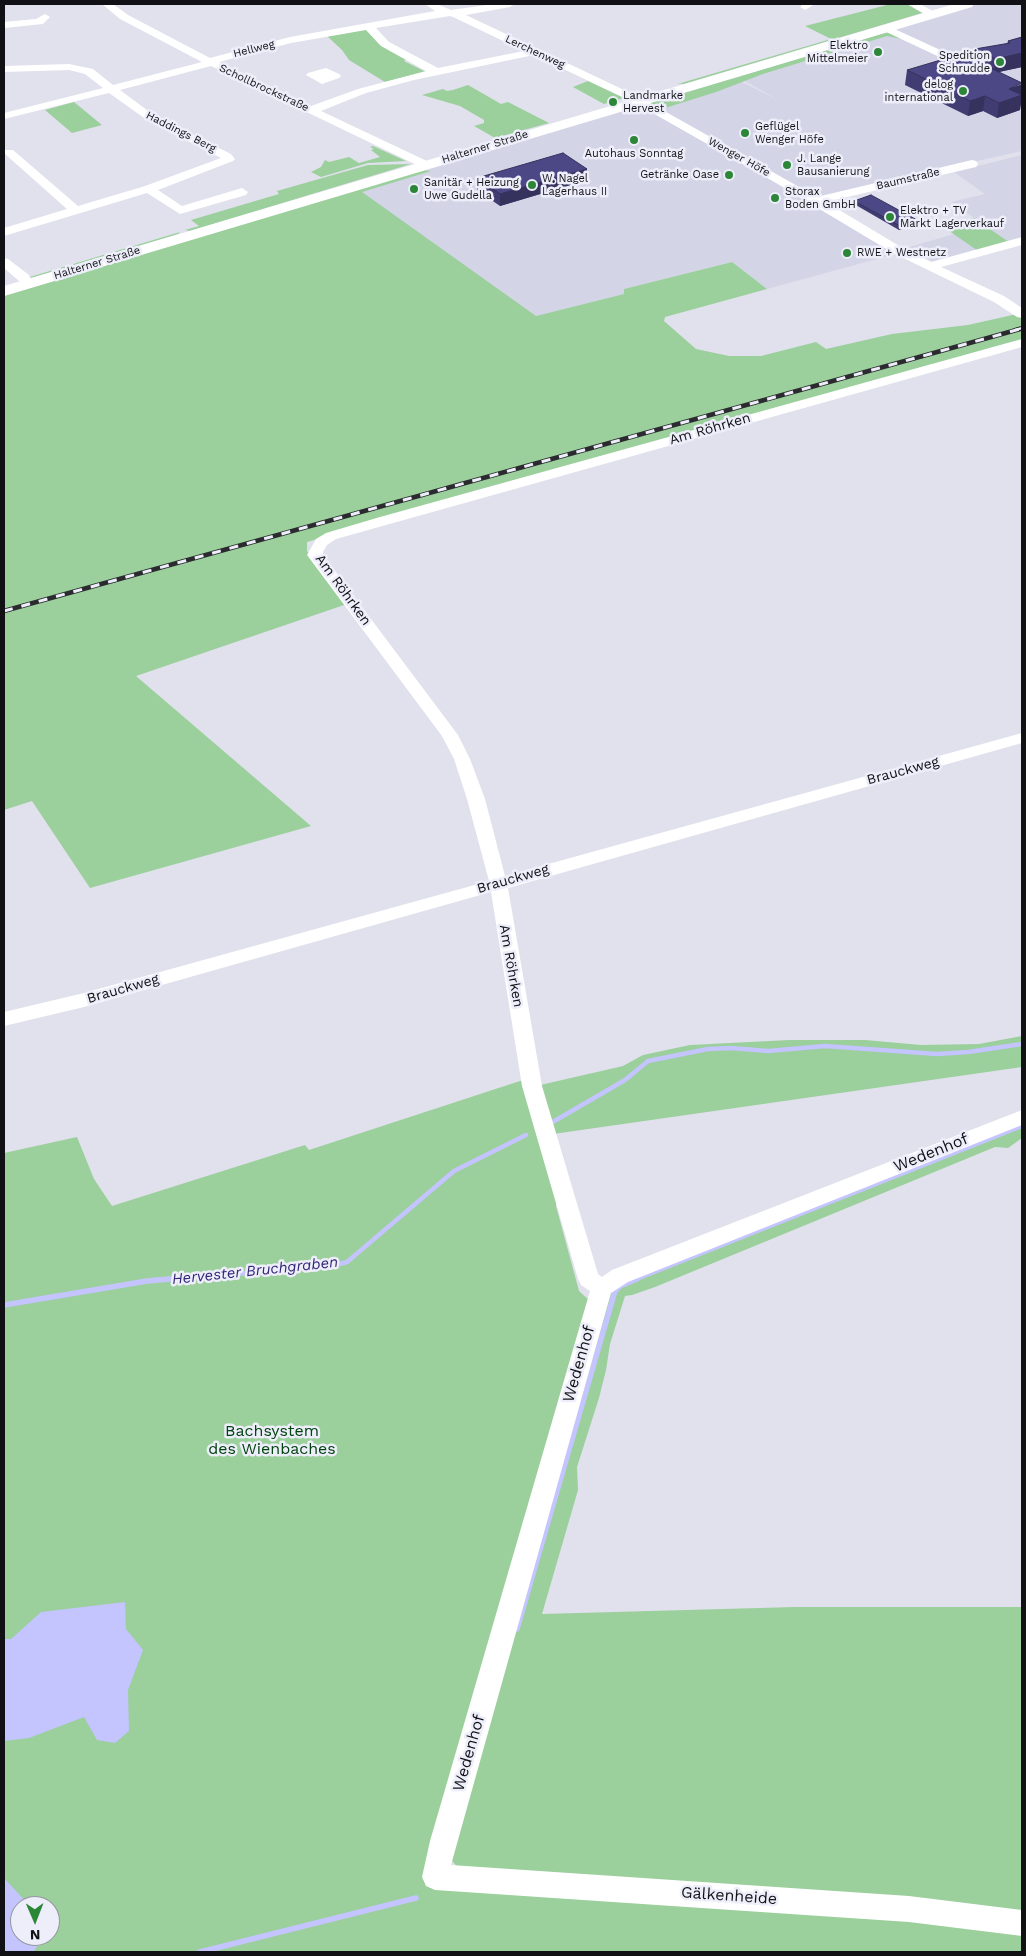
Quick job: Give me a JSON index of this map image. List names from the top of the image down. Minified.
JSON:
{"streets":{"main road":["Halterner Straße"],"street":["Hellweg","Lerchenweg","Schollbrockstraße","Haddings Berg","Wenger Höfe","Baumstraße","Am Röhrken","Brauckweg","Wedenhof","Gälkenheide"]},"crossings":[["Hellweg","Lerchenweg"],["Hellweg","Schollbrockstraße"],["Hellweg","Haddings Berg"],["Lerchenweg","Halterner Straße"],["Lerchenweg","Wenger Höfe"],["Schollbrockstraße","Halterner Straße"],["Halterner Straße","Wenger Höfe"],["Wenger Höfe","Baumstraße"],["Am Röhrken","Brauckweg"],["Am Röhrken","Wedenhof"],["Wedenhof","Gälkenheide"]],"water":["Hervester Bruchgraben"],"parks":["Bachsystem des Wienbaches"],"places":["Elektro Mittelmeier","Spedition Schrudde","delog international","Landmarke Hervest","Geflügel Wenger Höfe","Autohaus Sonntag","J. Lange Bausanierung","Getränke Oase","W. Nagel Lagerhaus II","Sanitär + Heizung Uwe Gudella","Storax Boden GmbH","Elektro + TV Markt Lagerverkauf","RWE + Westnetz"],"north":"bottom"}
